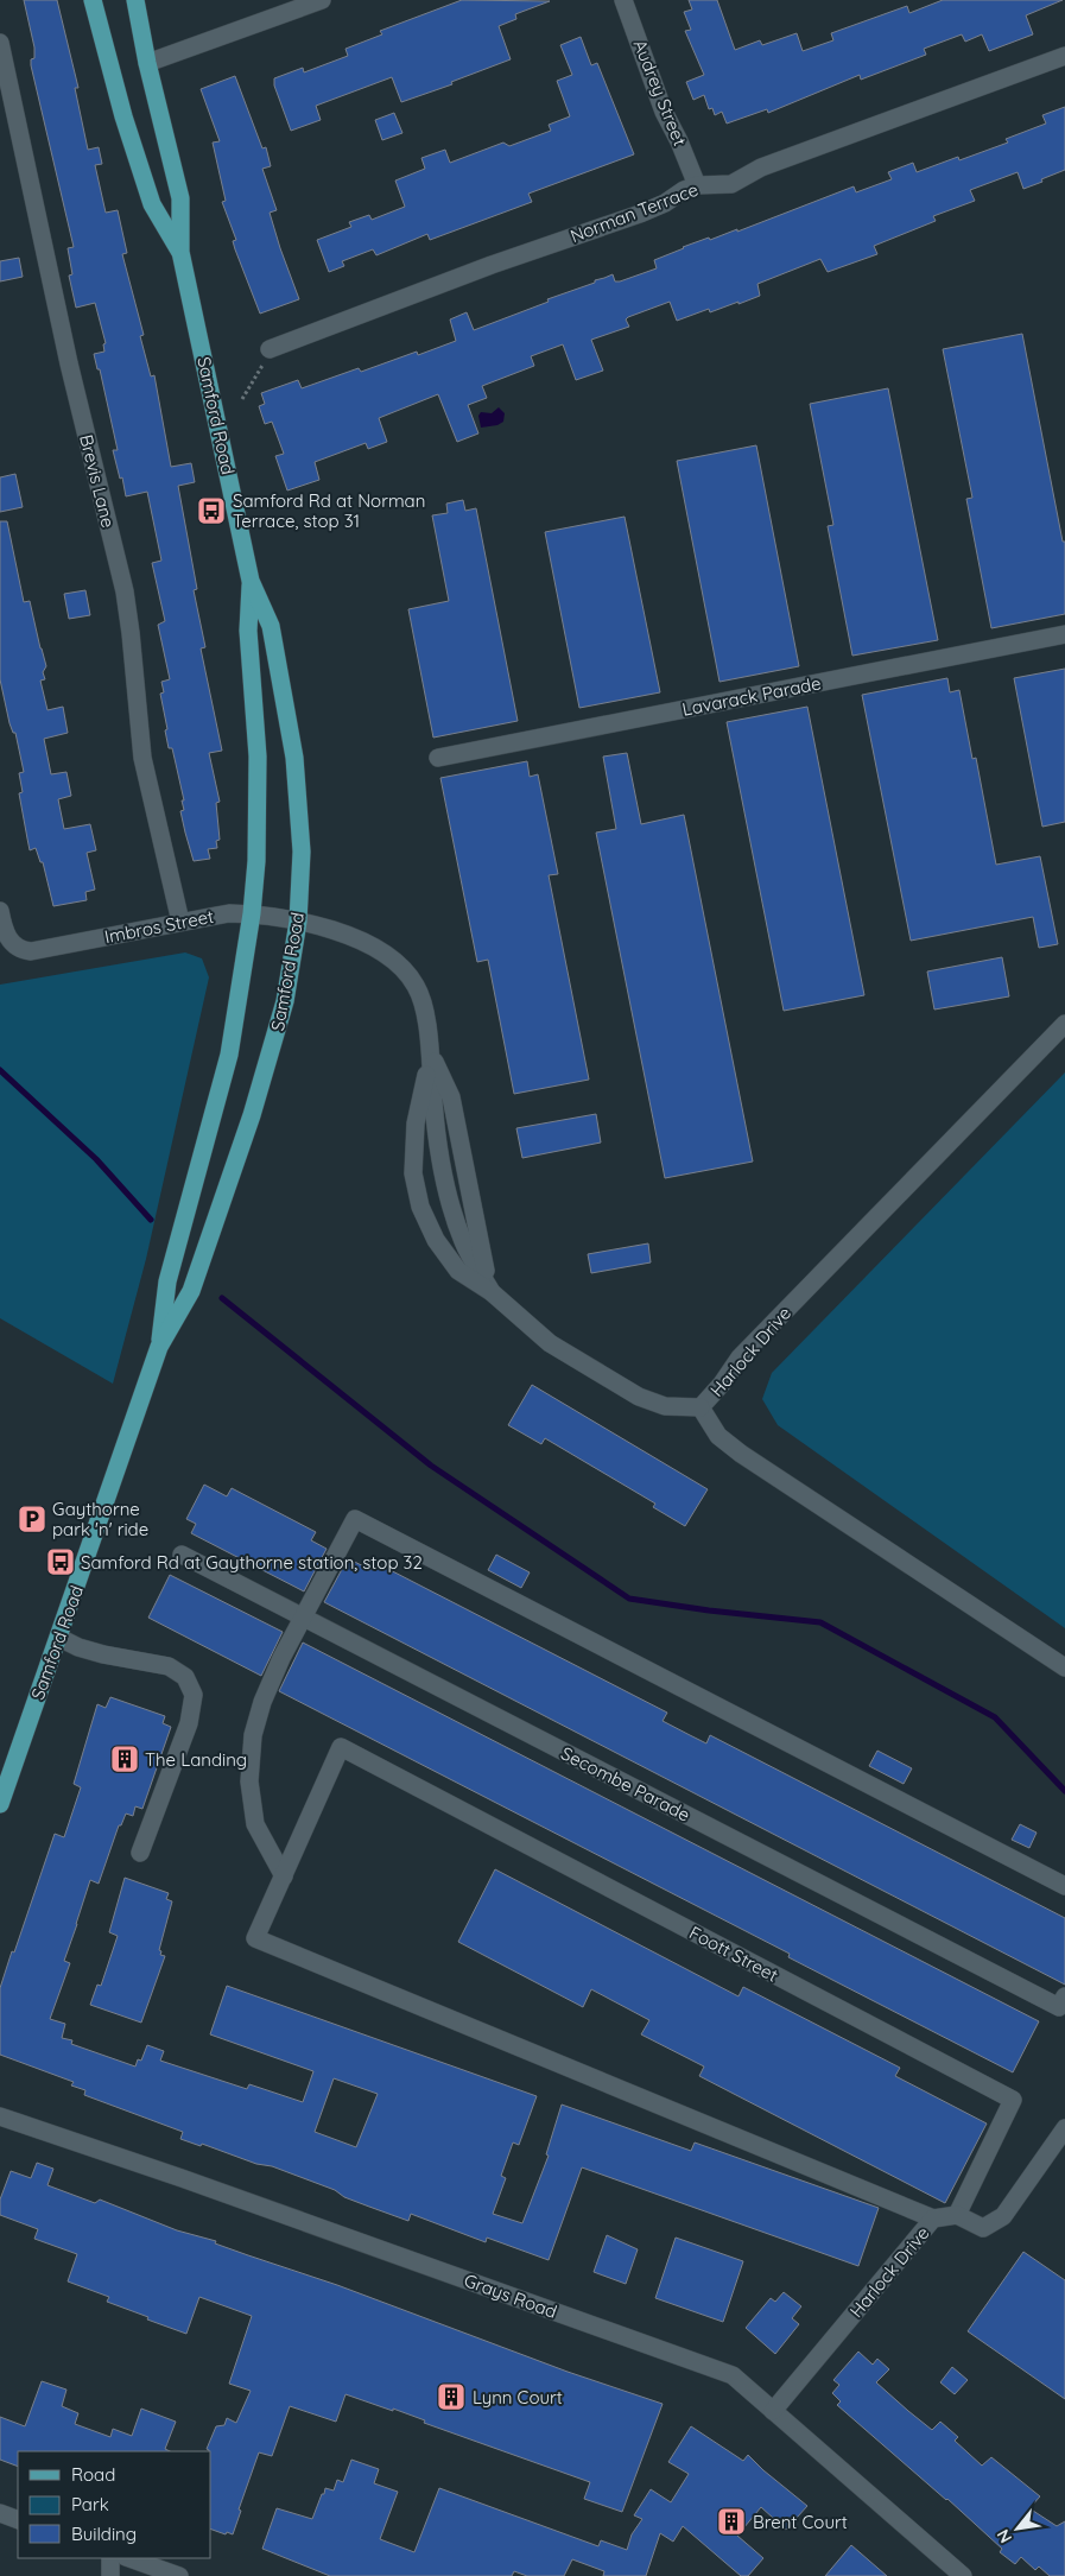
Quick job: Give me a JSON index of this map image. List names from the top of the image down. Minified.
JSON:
{"streets":{"main road":["Samford Road"],"street":["Audrey Street","Norman Terrace","Brevis Lane","Lavarack Parade","Imbros Street","Harlock Drive","Secombe Parade","Foott Street","Grays Road"]},"crossings":[["Audrey Street","Norman Terrace"],["Samford Road","Imbros Street"],["Brevis Lane","Imbros Street"],["Harlock Drive","Foott Street"],["Harlock Drive","Grays Road"]],"places":{"bus stop":["Samford Rd at Norman Terrace, stop 31","Samford Rd at Gaythorne station, stop 32"],"parking":["Gaythorne park 'n' ride"],"building":["The Landing","Lynn Court","Brent Court"]},"legend":["Road","Park","Building"],"north":"bottom left"}
